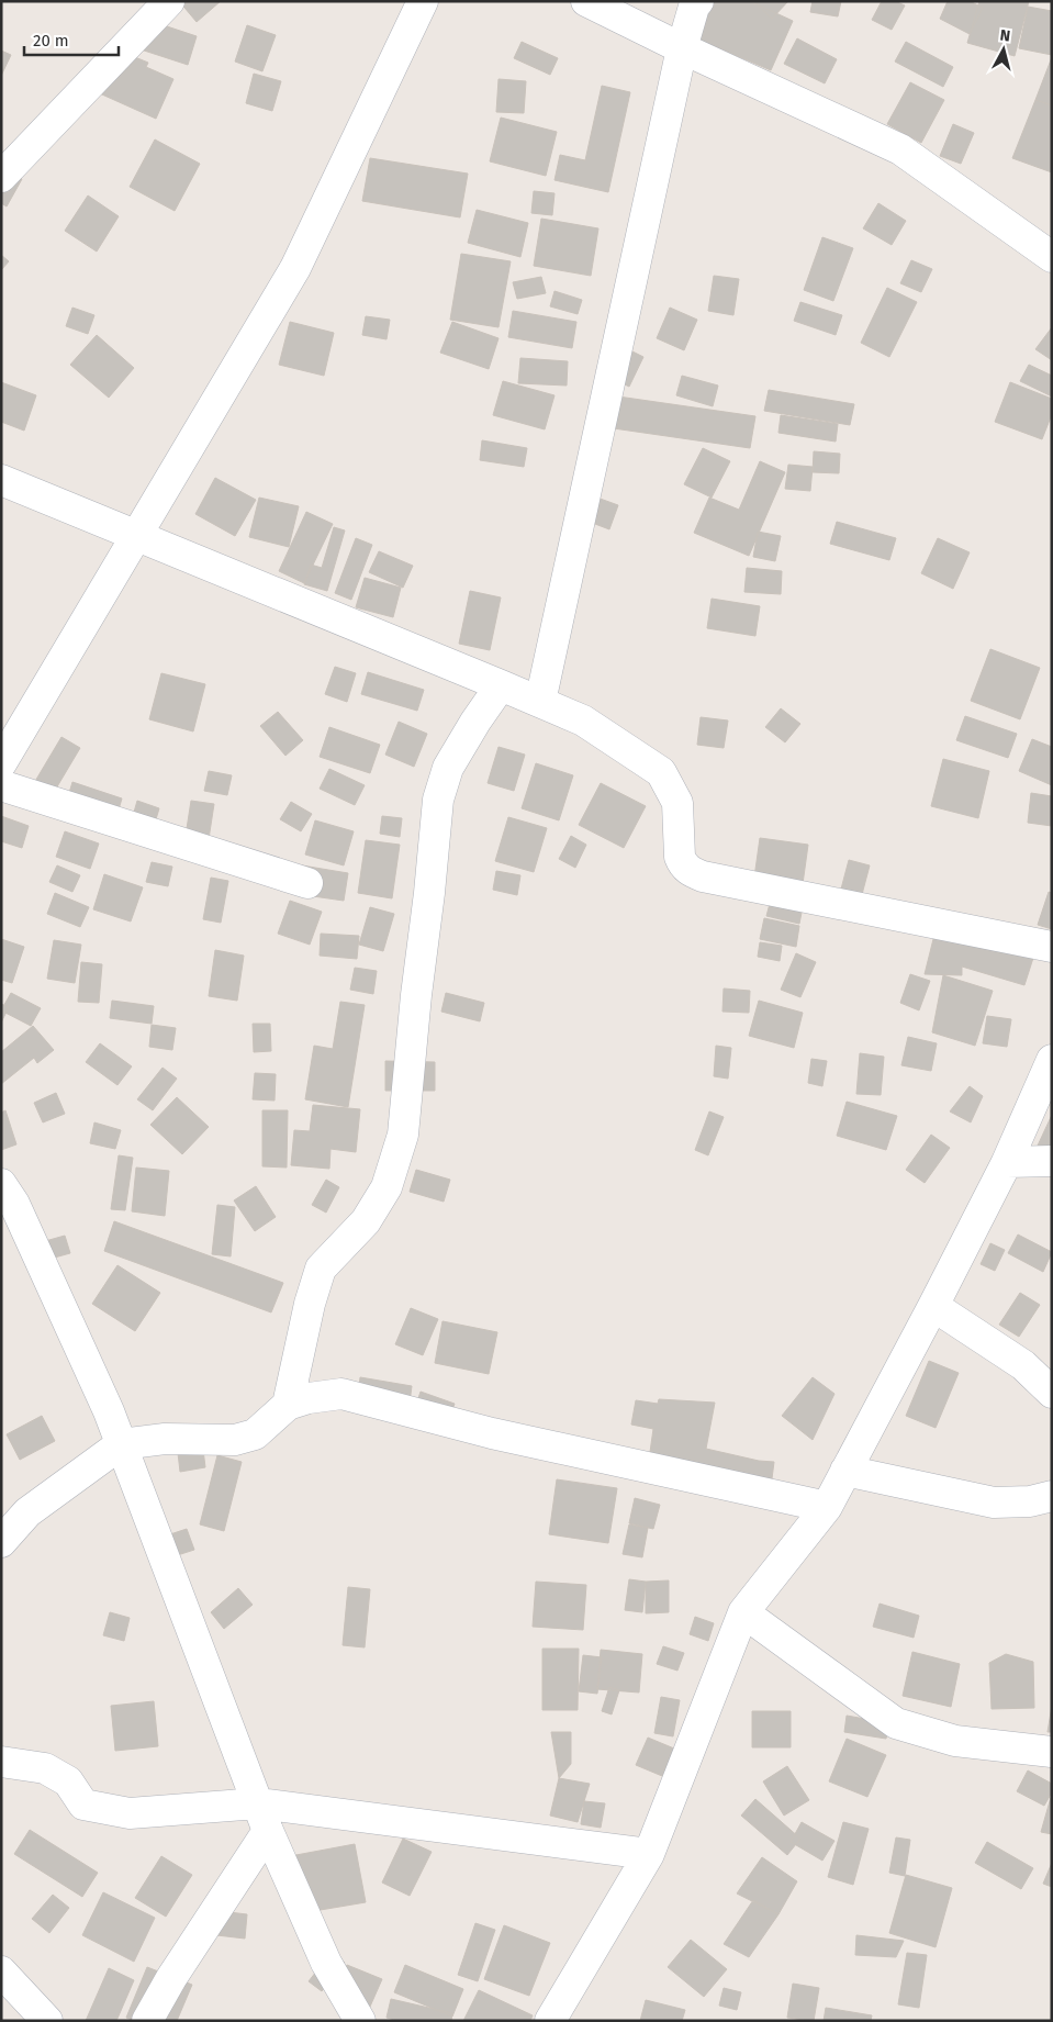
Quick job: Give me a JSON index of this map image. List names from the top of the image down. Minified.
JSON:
{"scale_bar":"20 m","north":"top"}
